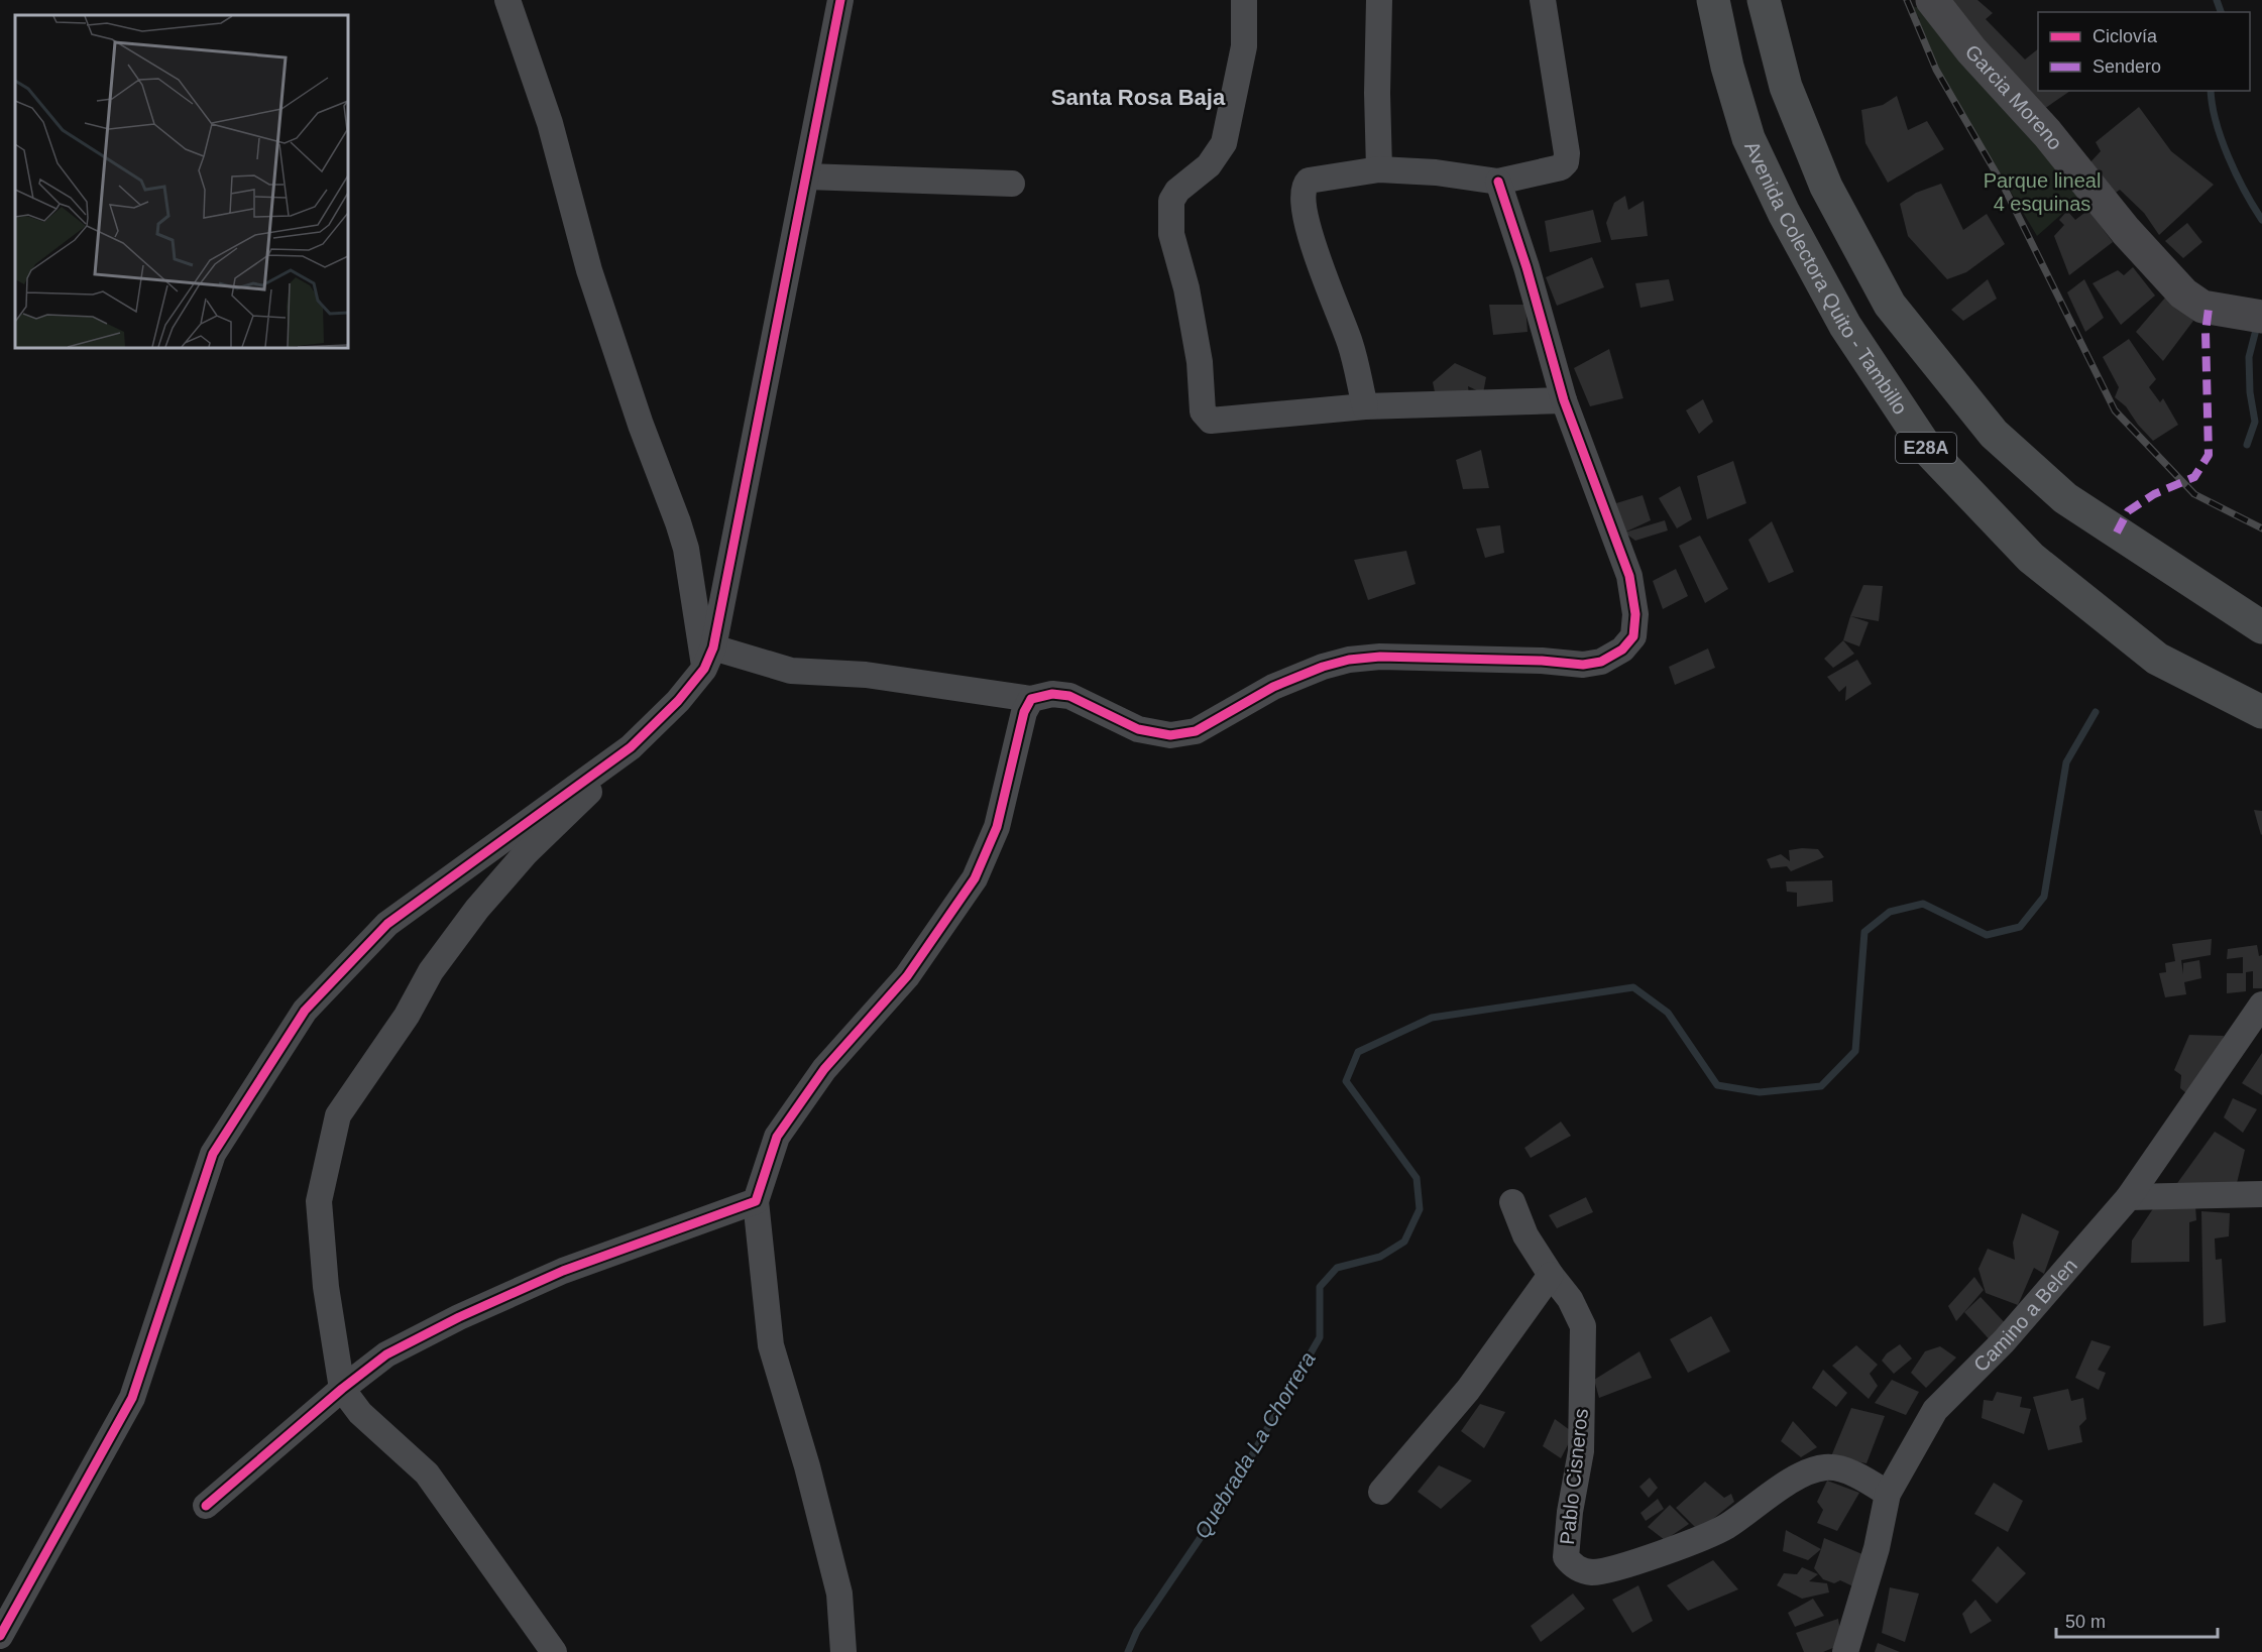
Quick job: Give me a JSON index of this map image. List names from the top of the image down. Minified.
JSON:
{"streets":{"highway":["Avenida Colectora Quito - Tambillo","E28A"],"street":["Garcia Moreno","Camino a Belen","Pablo Cisneros"]},"crossings":[["Camino a Belen","Pablo Cisneros"]],"districts":["Santa Rosa Baja"],"water":["Quebrada La Chorrera"],"parks":["Parque lineal 4 esquinas"],"legend":["Ciclovía","Sendero"],"scale_bar":"50 m"}
